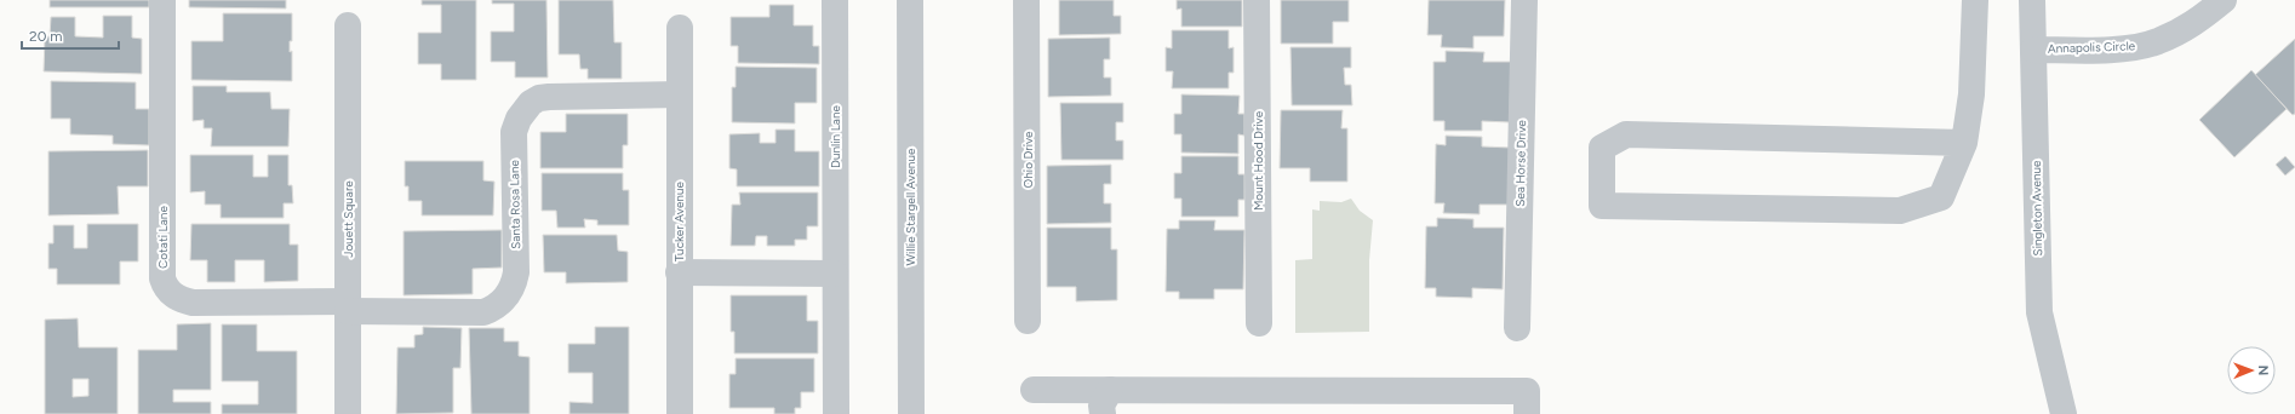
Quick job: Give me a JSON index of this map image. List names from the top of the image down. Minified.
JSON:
{"streets":{"street":["Annapolis Circle","Dunlin Lane","Ohio Drive","Mount Hood Drive","Sea Horse Drive","Santa Rosa Lane","Willie Stargell Avenue","Singleton Avenue","Jouett Square","Tucker Avenue","Cotati Lane"]},"crossings":[["Annapolis Circle","Singleton Avenue"],["Santa Rosa Lane","Jouett Square"],["Santa Rosa Lane","Tucker Avenue"],["Santa Rosa Lane","Cotati Lane"],["Jouett Square","Cotati Lane"]],"scale_bar":"20 m","north":"right"}
